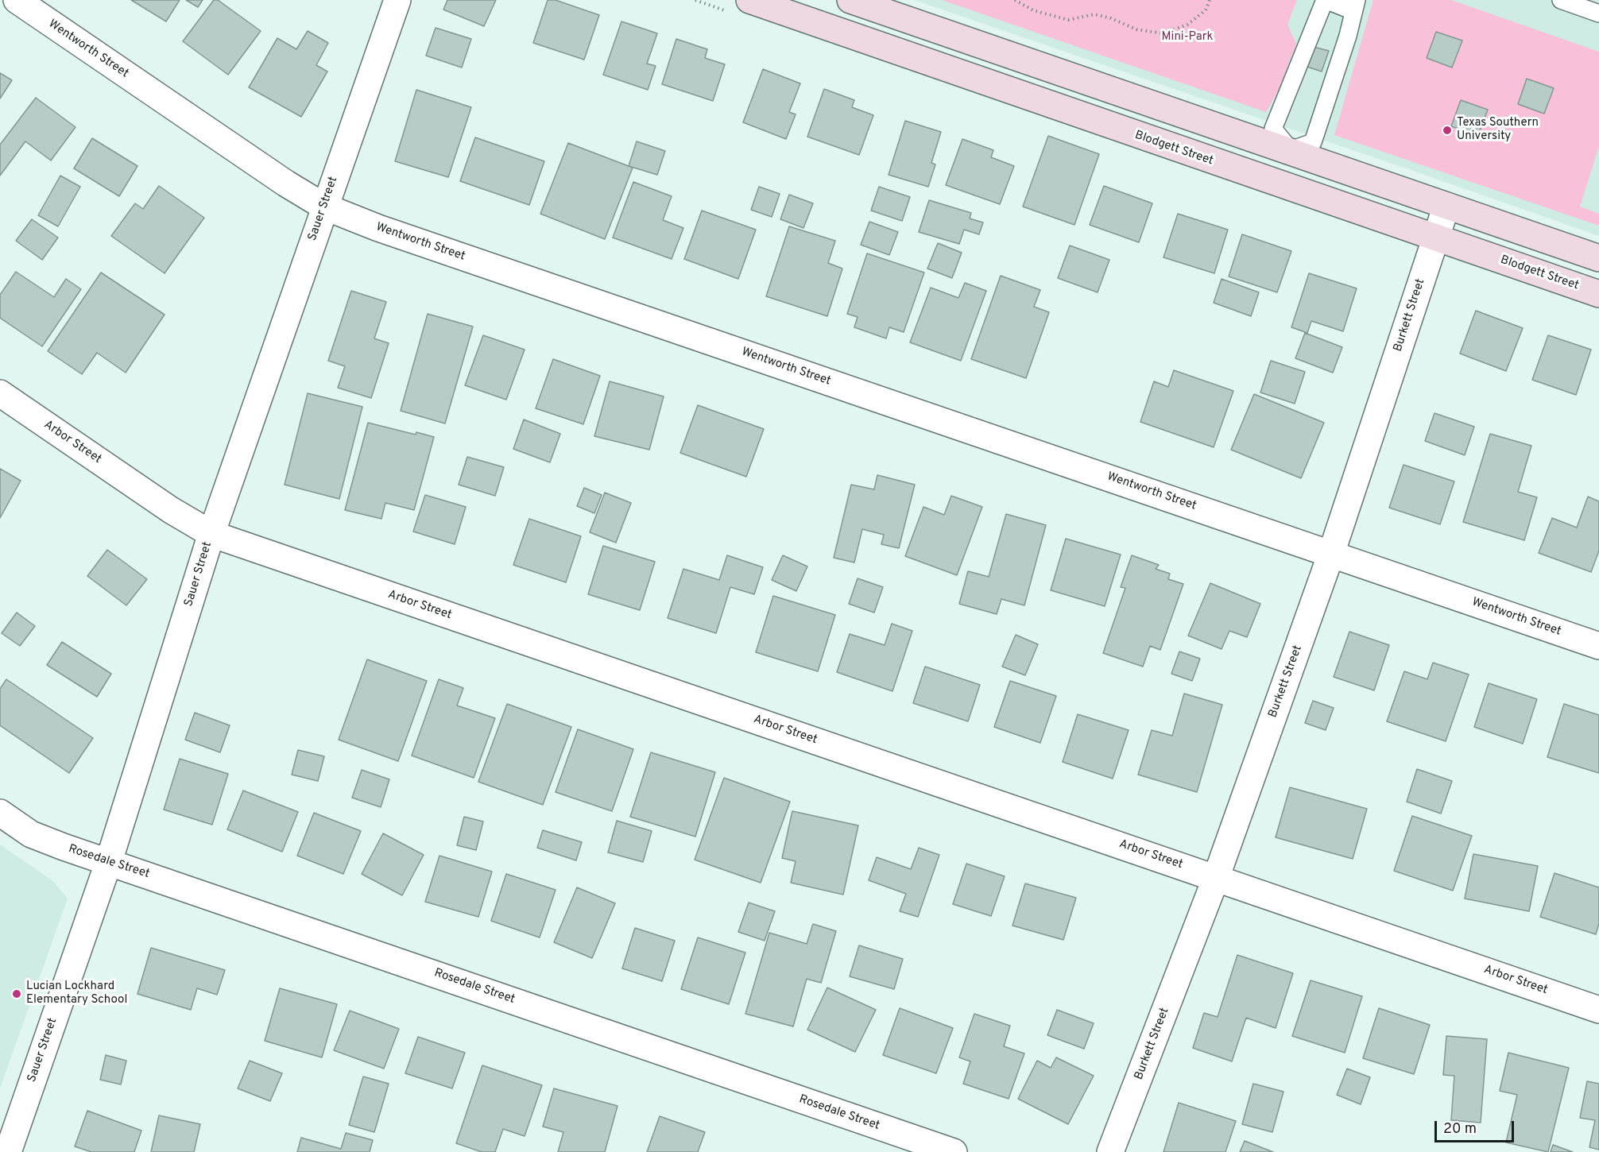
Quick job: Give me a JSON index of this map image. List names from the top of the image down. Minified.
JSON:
{"streets":{"main road":["Blodgett Street"],"street":["Wentworth Street","Sauer Street","Burkett Street","Arbor Street","Rosedale Street"]},"crossings":[["Wentworth Street","Sauer Street"],["Wentworth Street","Burkett Street"],["Blodgett Street","Burkett Street"],["Sauer Street","Arbor Street"],["Sauer Street","Rosedale Street"],["Burkett Street","Arbor Street"]],"parks":["Mini-Park"],"places":["Texas Southern University","Lucian Lockhard Elementary School"],"scale_bar":"20 m"}
